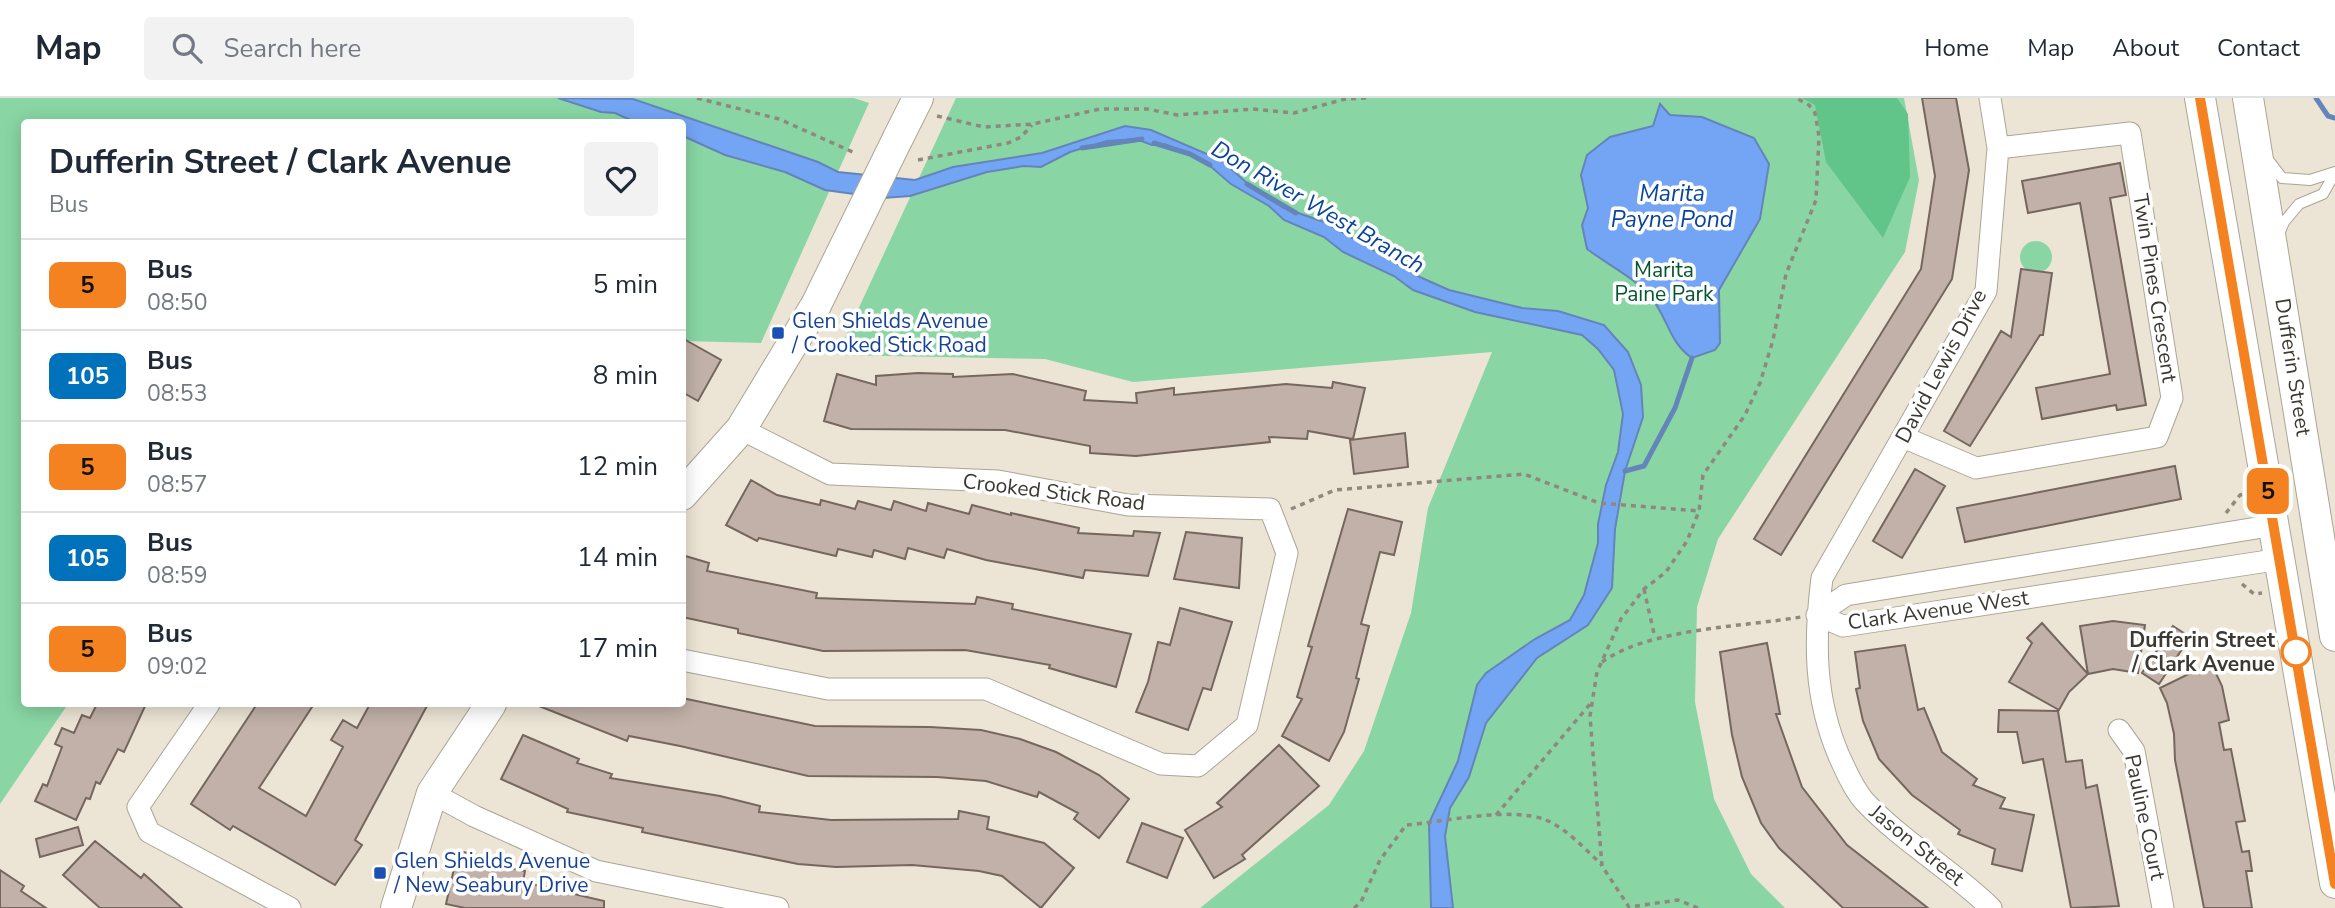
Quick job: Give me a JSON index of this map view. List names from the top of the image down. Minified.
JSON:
{"streets":{"main road":["Dufferin Street","Clark Avenue West"],"street":["Twin Pines Crescent","David Lewis Drive","Crooked Stick Road","Pauline Court","Jason Street"]},"crossings":[["Twin Pines Crescent","David Lewis Drive"],["David Lewis Drive","Clark Avenue West"],["David Lewis Drive","Jason Street"],["Dufferin Street","Clark Avenue West"],["Clark Avenue West","Jason Street"]],"water":["Marita Payne Pond","Don River West Branch"],"parks":["Marita Paine Park"],"places":{"transit":["Glen Shields Avenue / Crooked Stick Road","Glen Shields Avenue / New Seabury Drive"],"other":["Dufferin Street / Clark Avenue"]},"lines":["bus line 5"],"page":{"header":"Map","search":"Search here","nav":["Home","Map","About","Contact"],"on_map":"5","heading":["Dufferin Street / Clark Avenue","Bus"],"list":[{"mark":"5","name":"Bus","note":"08:50","value":"5 min"},{"mark":"105","name":"Bus","note":"08:53","value":"8 min"},{"mark":"5","name":"Bus","note":"08:57","value":"12 min"},{"mark":"105","name":"Bus","note":"08:59","value":"14 min"},{"mark":"5","name":"Bus","note":"09:02","value":"17 min"}]}}
